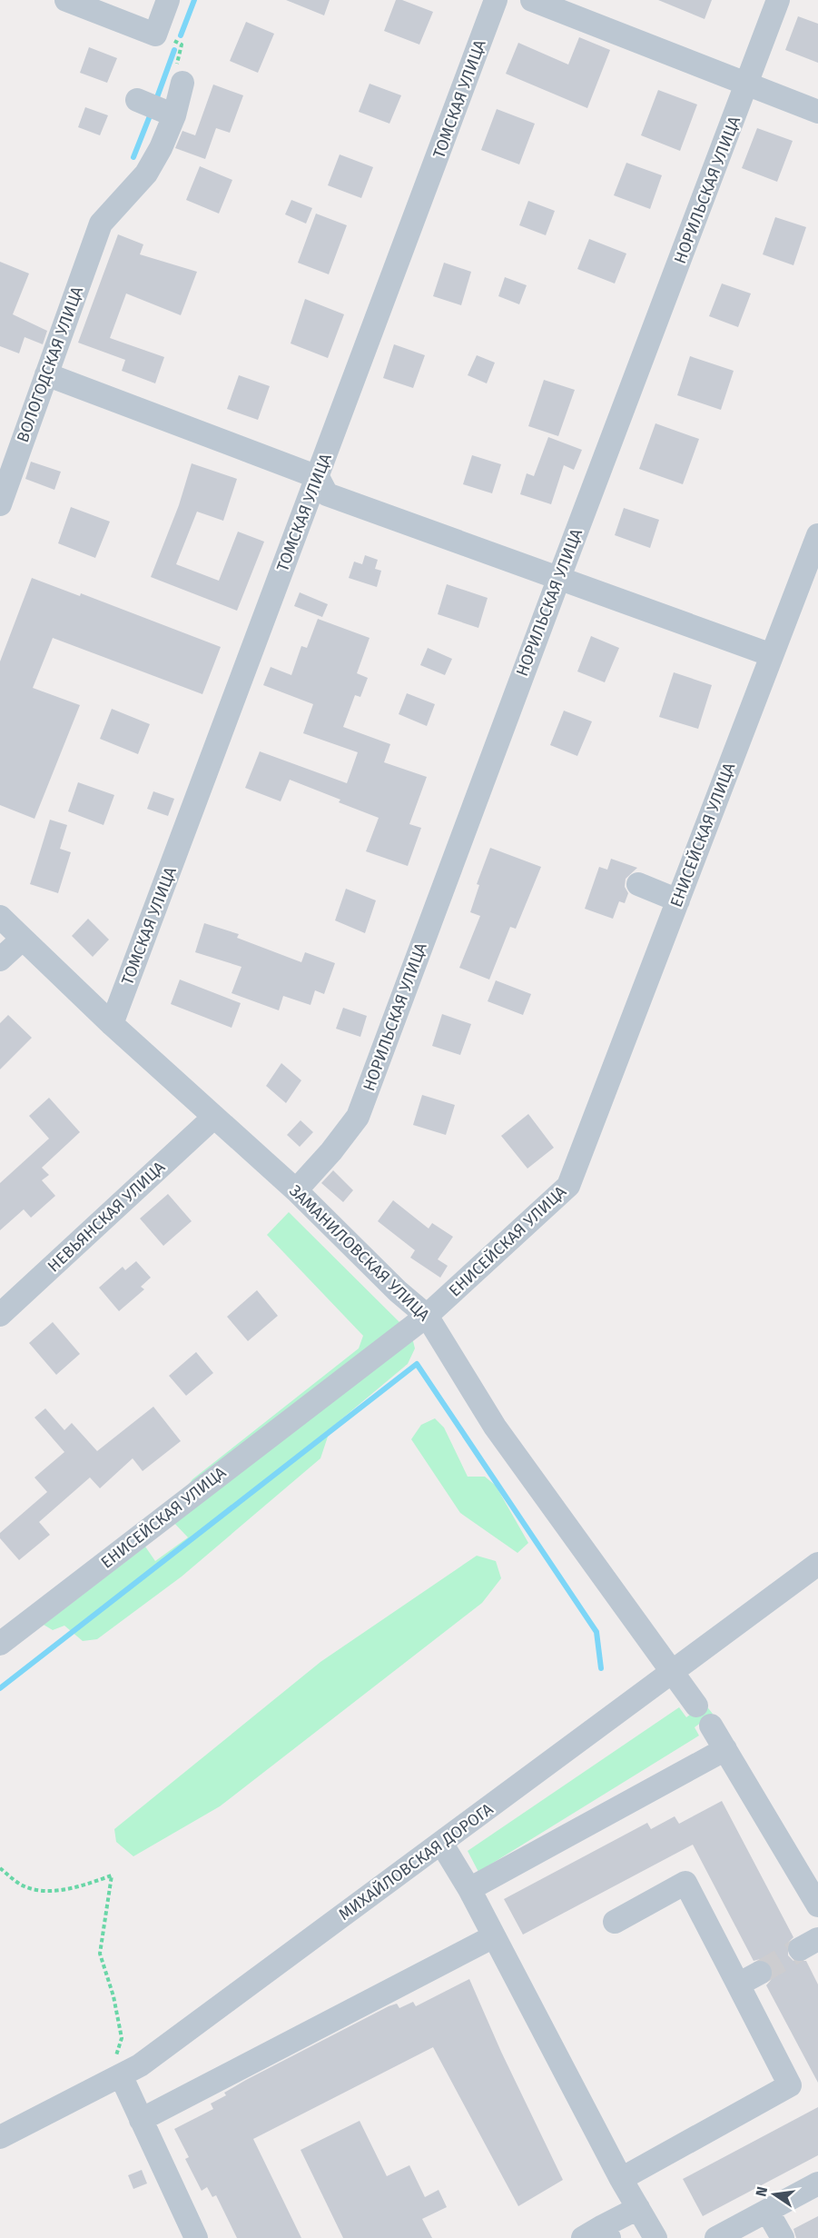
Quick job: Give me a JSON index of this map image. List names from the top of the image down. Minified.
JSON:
{"streets":{"street":["ТОМСКАЯ УЛИЦА","НОРИЛЬСКАЯ УЛИЦА","ВОЛОГОДСКАЯ УЛИЦА","ЕНИСЕЙСКАЯ УЛИЦА","НЕВЬЯНСКАЯ УЛИЦА","ЗАМАНИЛОВСКАЯ УЛИЦА","МИХАЙЛОВСКАЯ ДОРОГА"]},"crossings":[["ТОМСКАЯ УЛИЦА","ЗАМАНИЛОВСКАЯ УЛИЦА"],["НОРИЛЬСКАЯ УЛИЦА","ЗАМАНИЛОВСКАЯ УЛИЦА"],["ЕНИСЕЙСКАЯ УЛИЦА","ЗАМАНИЛОВСКАЯ УЛИЦА"],["НЕВЬЯНСКАЯ УЛИЦА","ЗАМАНИЛОВСКАЯ УЛИЦА"],["ЗАМАНИЛОВСКАЯ УЛИЦА","МИХАЙЛОВСКАЯ ДОРОГА"]],"north":"left"}
